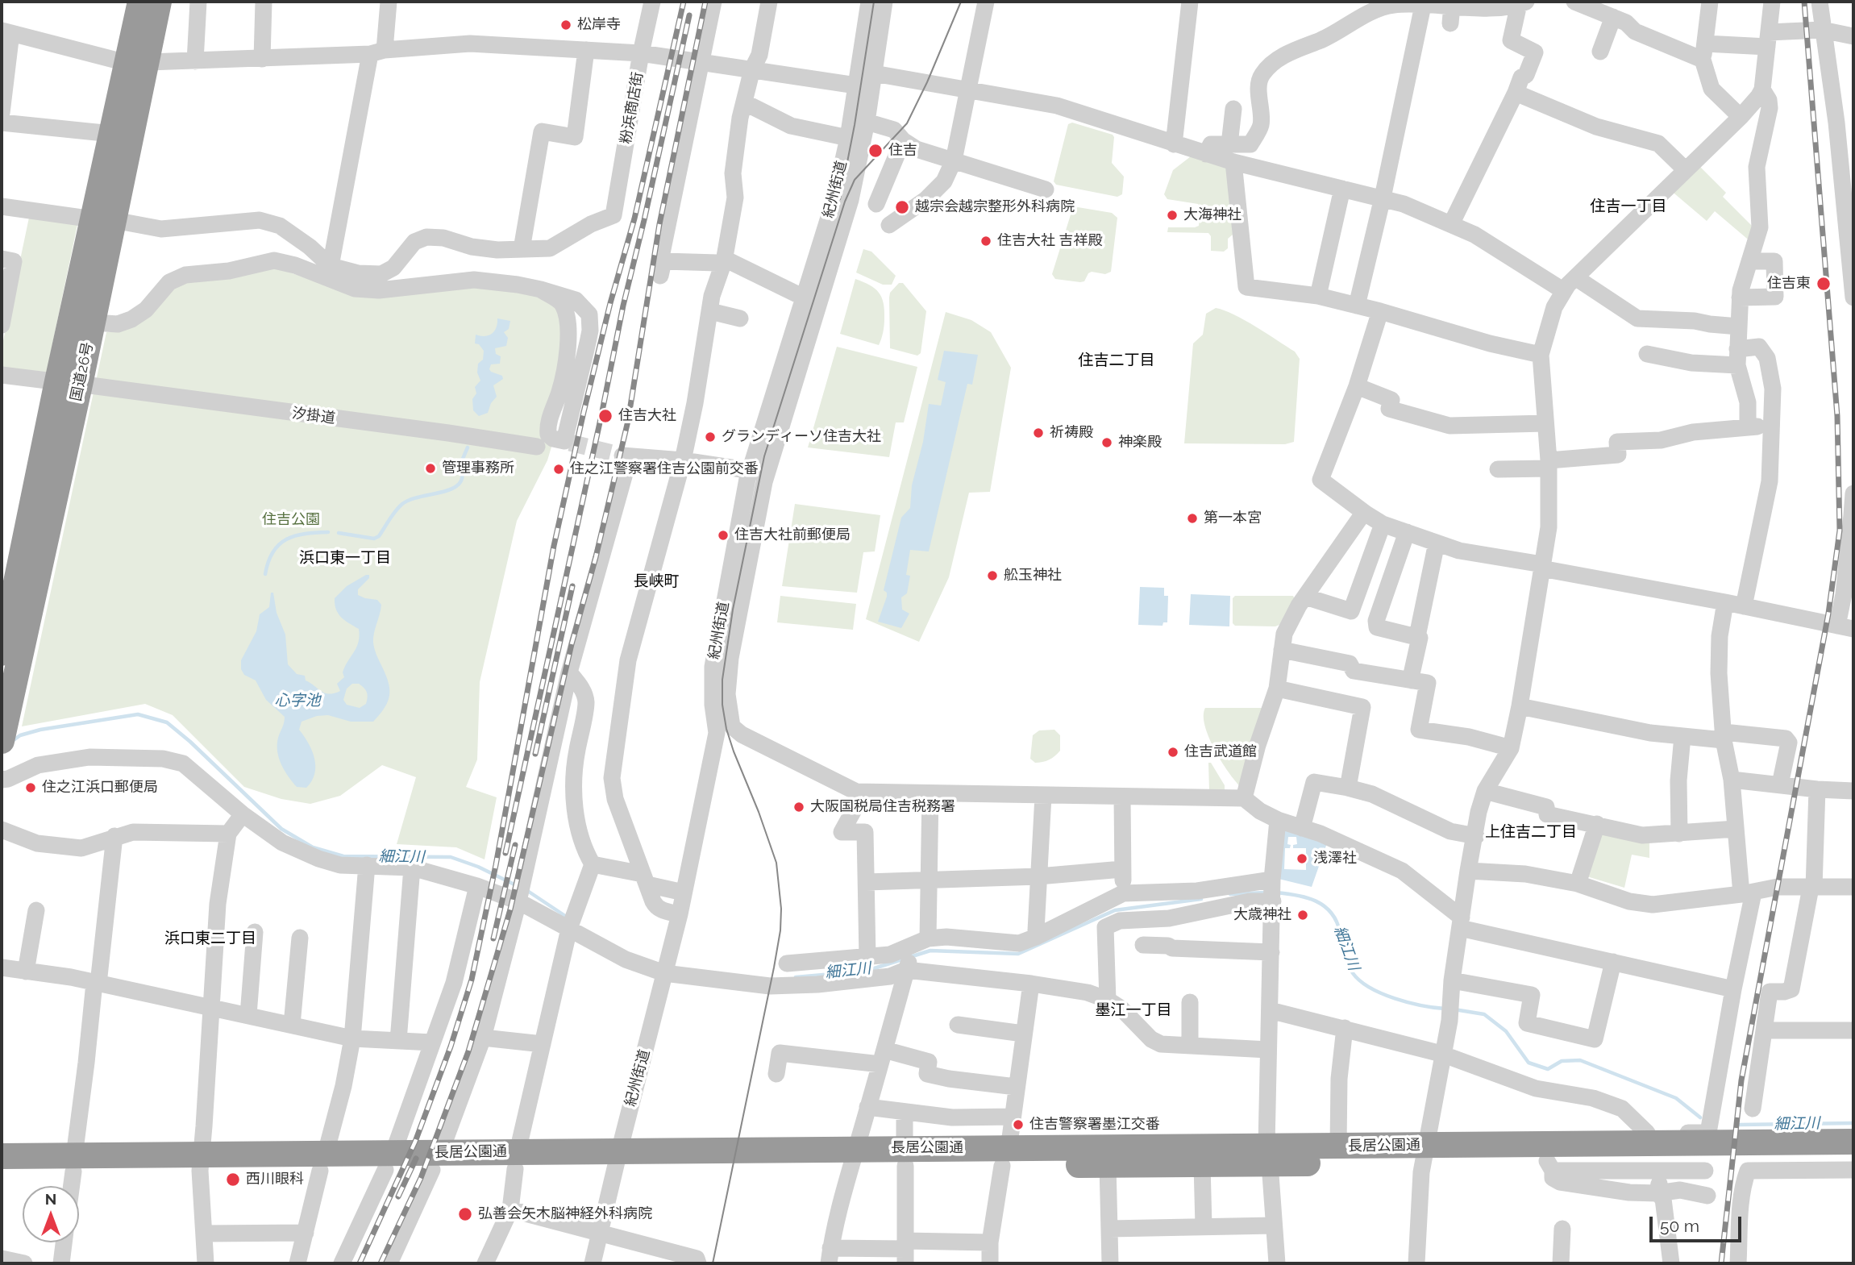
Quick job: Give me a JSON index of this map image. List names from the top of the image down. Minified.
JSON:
{"streets":{"highway":["国道26号","長居公園通"],"street":["粉浜商店街","紀州街道","汐掛道"]},"crossings":[["紀州街道","長居公園通"],["国道26号","汐掛道"]],"districts":["住吉一丁目","住吉二丁目","浜口東一丁目","長峡町","上住吉二丁目","浜口東二丁目","墨江一丁目"],"water":["心字池","細江川"],"parks":["住吉公園"],"places":["松岸寺","住吉","越宗会越宗整形外科病院","大海神社","住吉大社 吉祥殿","住吉東","住吉大社","祈祷殿","グランディーソ住吉大社","神楽殿","管理事務所","住之江警察署住吉公園前交番","第一本宮","住吉大社前郵便局","舩玉神社","住吉武道館","住之江浜口郵便局","大阪国税局住吉税務署","浅澤社","大歳神社","住吉警察署墨江交番","西川眼科","弘善会矢木脳神経外科病院"],"scale_bar":"50 m","north":"top"}
